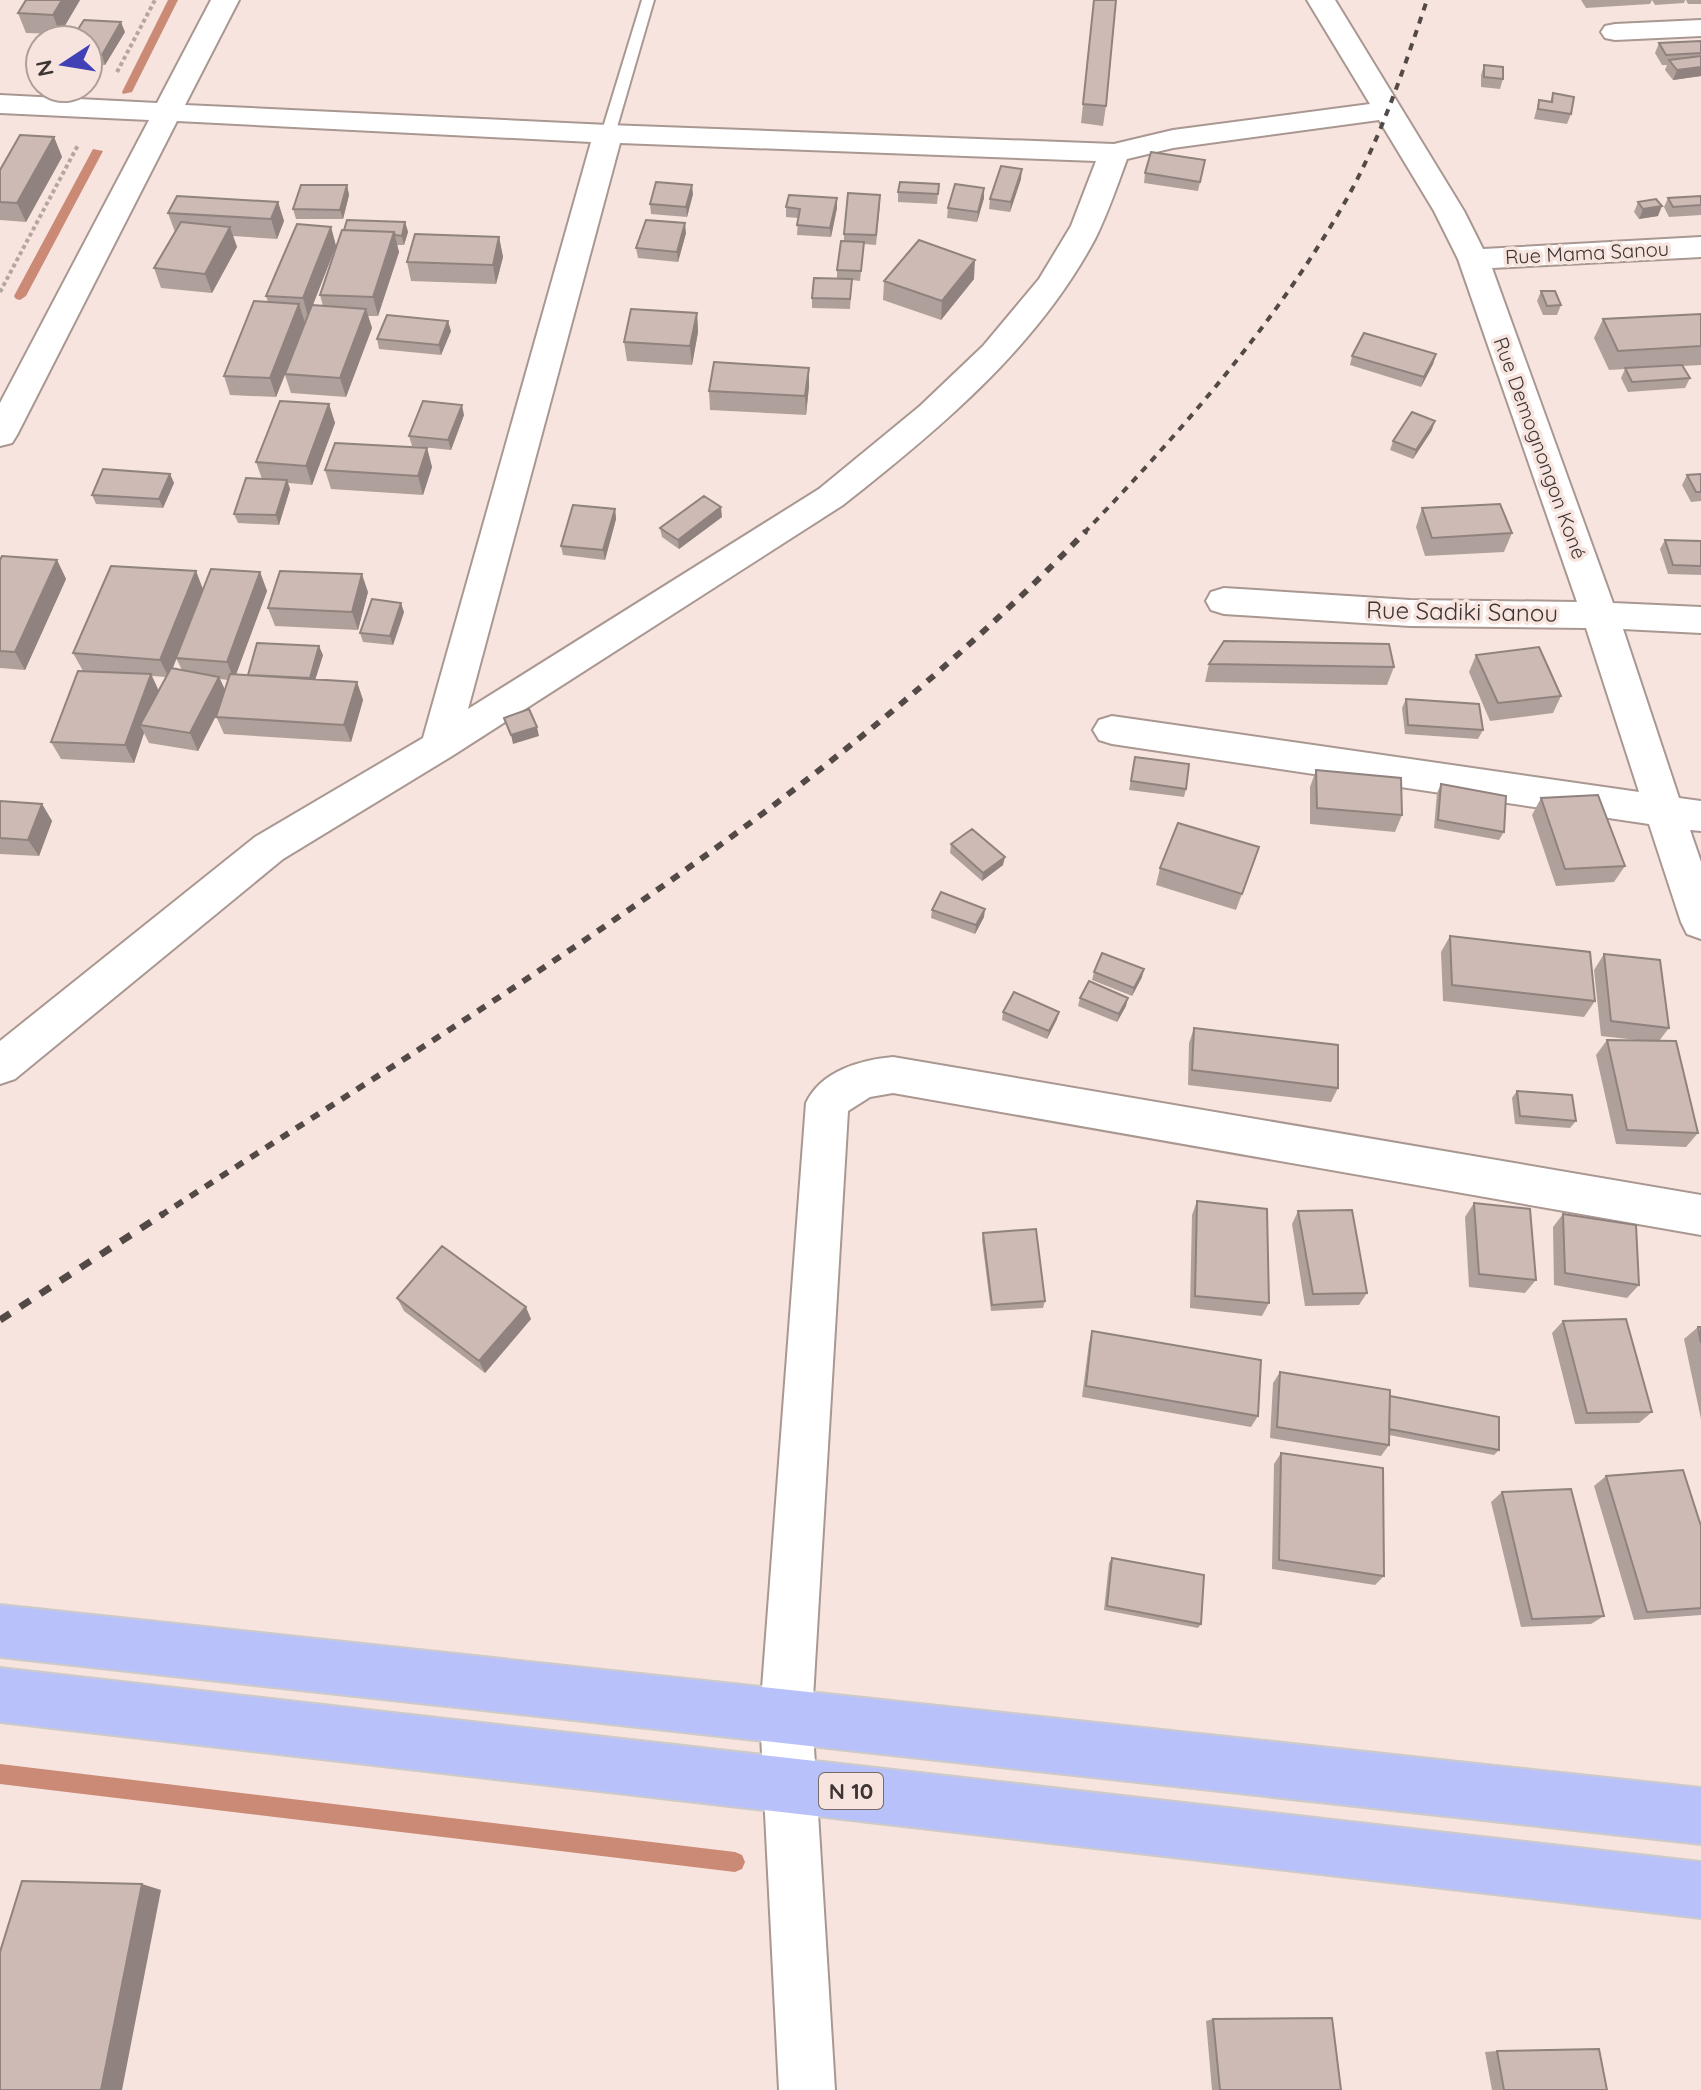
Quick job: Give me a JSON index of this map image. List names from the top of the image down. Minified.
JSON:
{"streets":{"main road":["N 10"],"street":["Rue Mama Sanou","Rue Demognongon Koné","Rue Sadiki Sanou"]},"crossings":[["Rue Mama Sanou","Rue Demognongon Koné"],["Rue Demognongon Koné","Rue Sadiki Sanou"]],"north":"left"}
